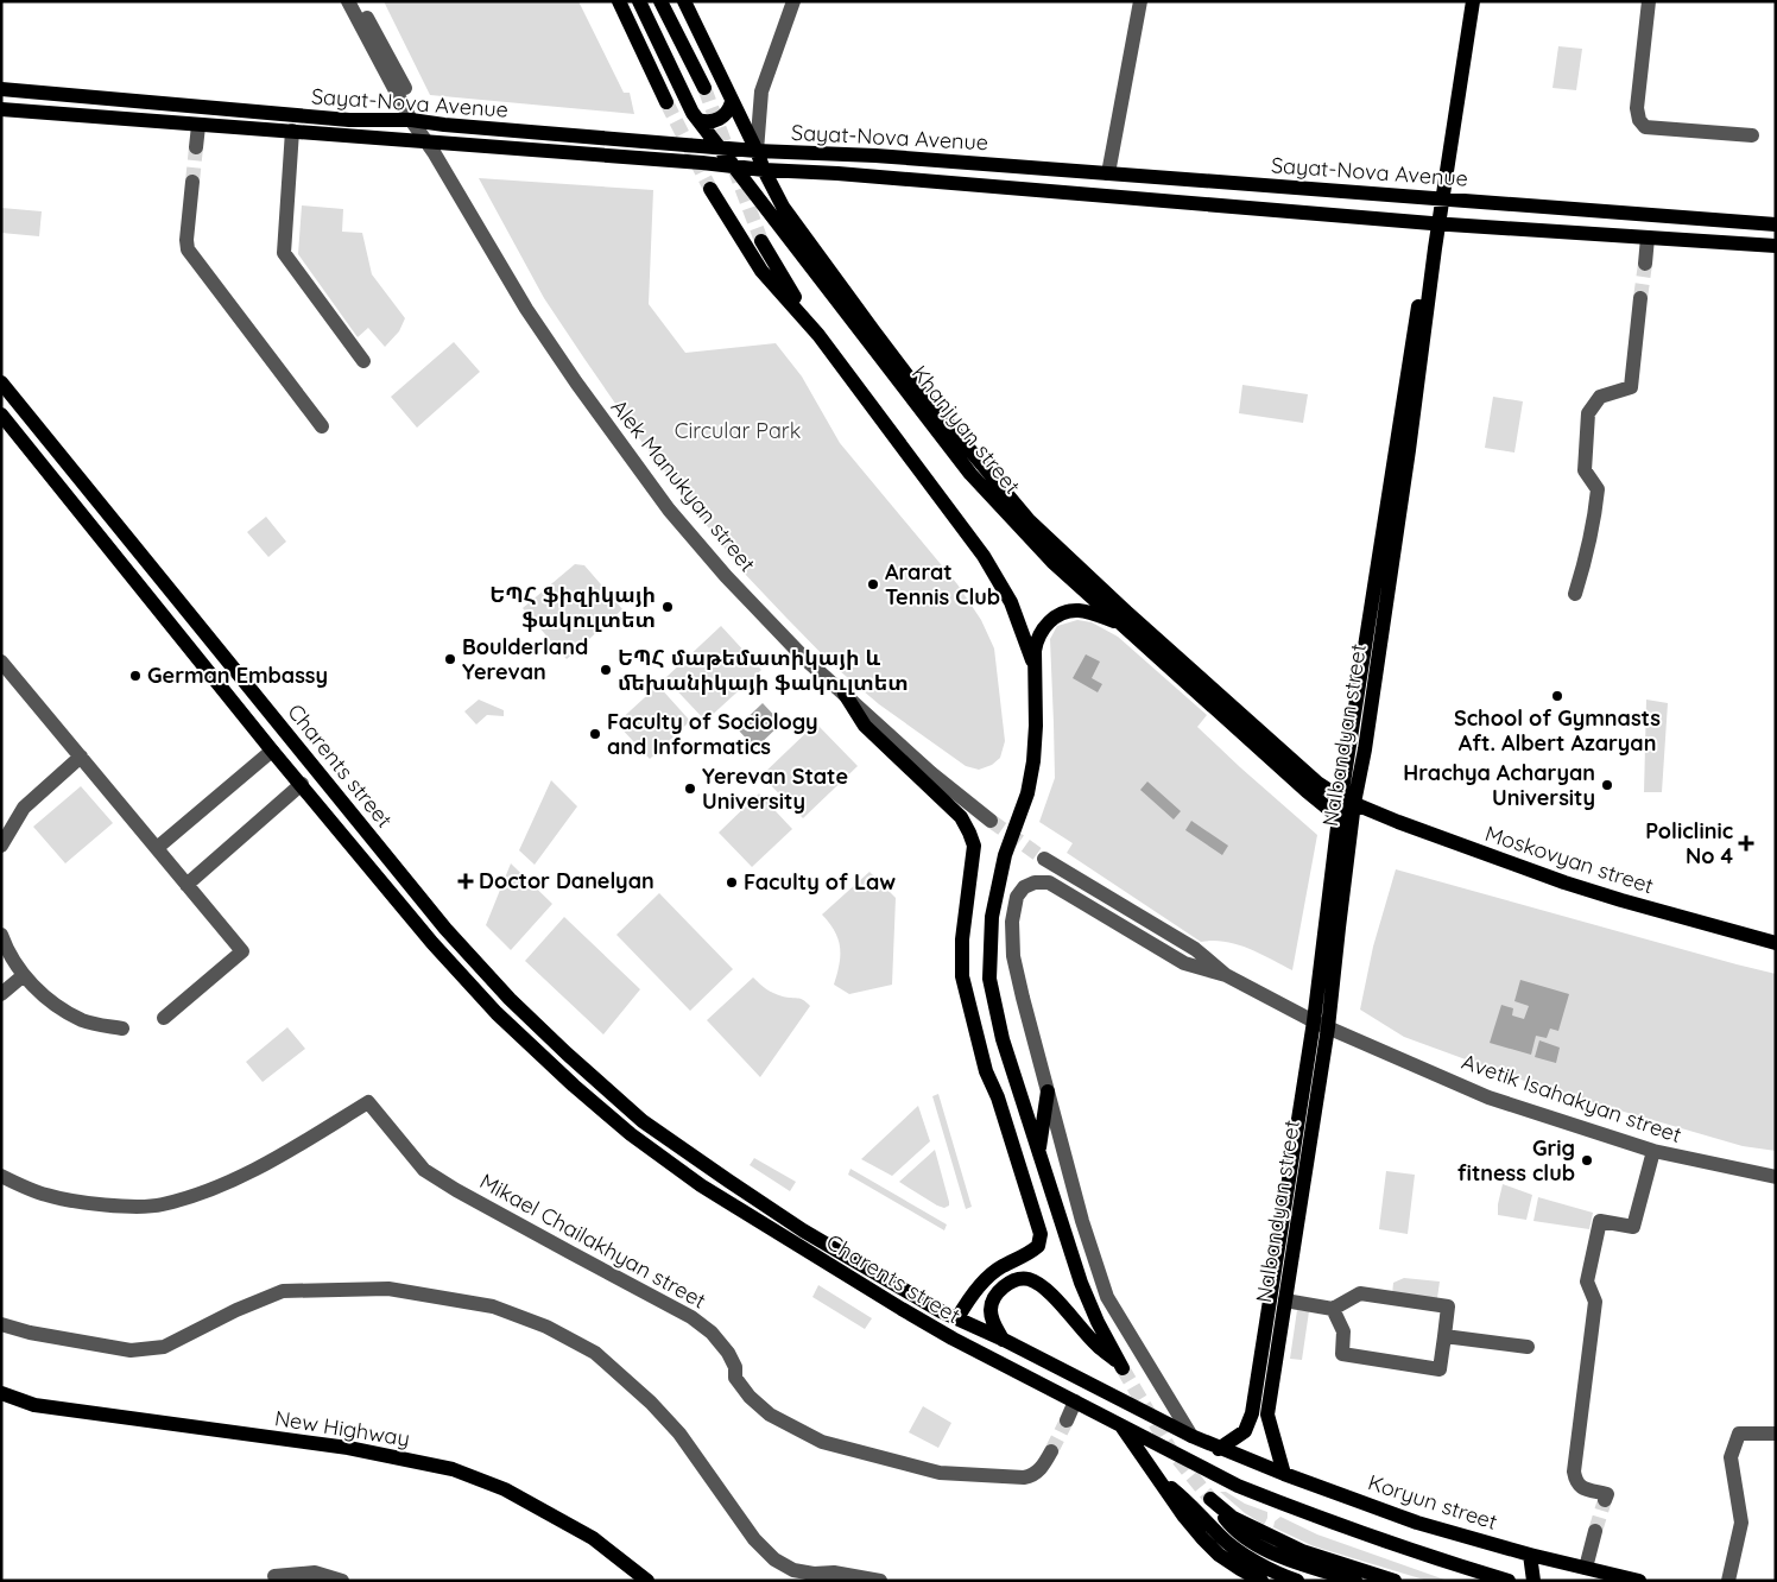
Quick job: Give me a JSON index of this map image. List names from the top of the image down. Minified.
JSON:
{"streets":{"main road":["Sayat-Nova Avenue","Khanjyan street","Nalbandyan street","Charents street","Moskovyan street","New Highway","Koryun street"],"street":["Alek Manukyan street","Avetik Isahakyan street","Mikael Chailakhyan street"]},"crossings":[["Sayat-Nova Avenue","Khanjyan street"],["Sayat-Nova Avenue","Alek Manukyan street"],["Sayat-Nova Avenue","Nalbandyan street"],["Khanjyan street","Nalbandyan street"],["Khanjyan street","Moskovyan street"],["Nalbandyan street","Charents street"],["Nalbandyan street","Moskovyan street"],["Nalbandyan street","Avetik Isahakyan street"],["Nalbandyan street","Koryun street"],["Charents street","Koryun street"]],"parks":["Circular Park"],"places":{"other":["Ararat Tennis Club","ԵՊՀ ֆիզիկայի ֆակուլտետ","Boulderland Yerevan","ԵՊՀ մաթեմատիկայի և մեխանիկայի ֆակուլտետ","German Embassy","School of Gymnasts Aft. Albert Azaryan","Faculty of Sociology and Informatics","Hrachya Acharyan University","Yerevan State University","Faculty of Law","Grig fitness club"],"health":["Policlinic No 4","Doctor Danelyan"]}}
